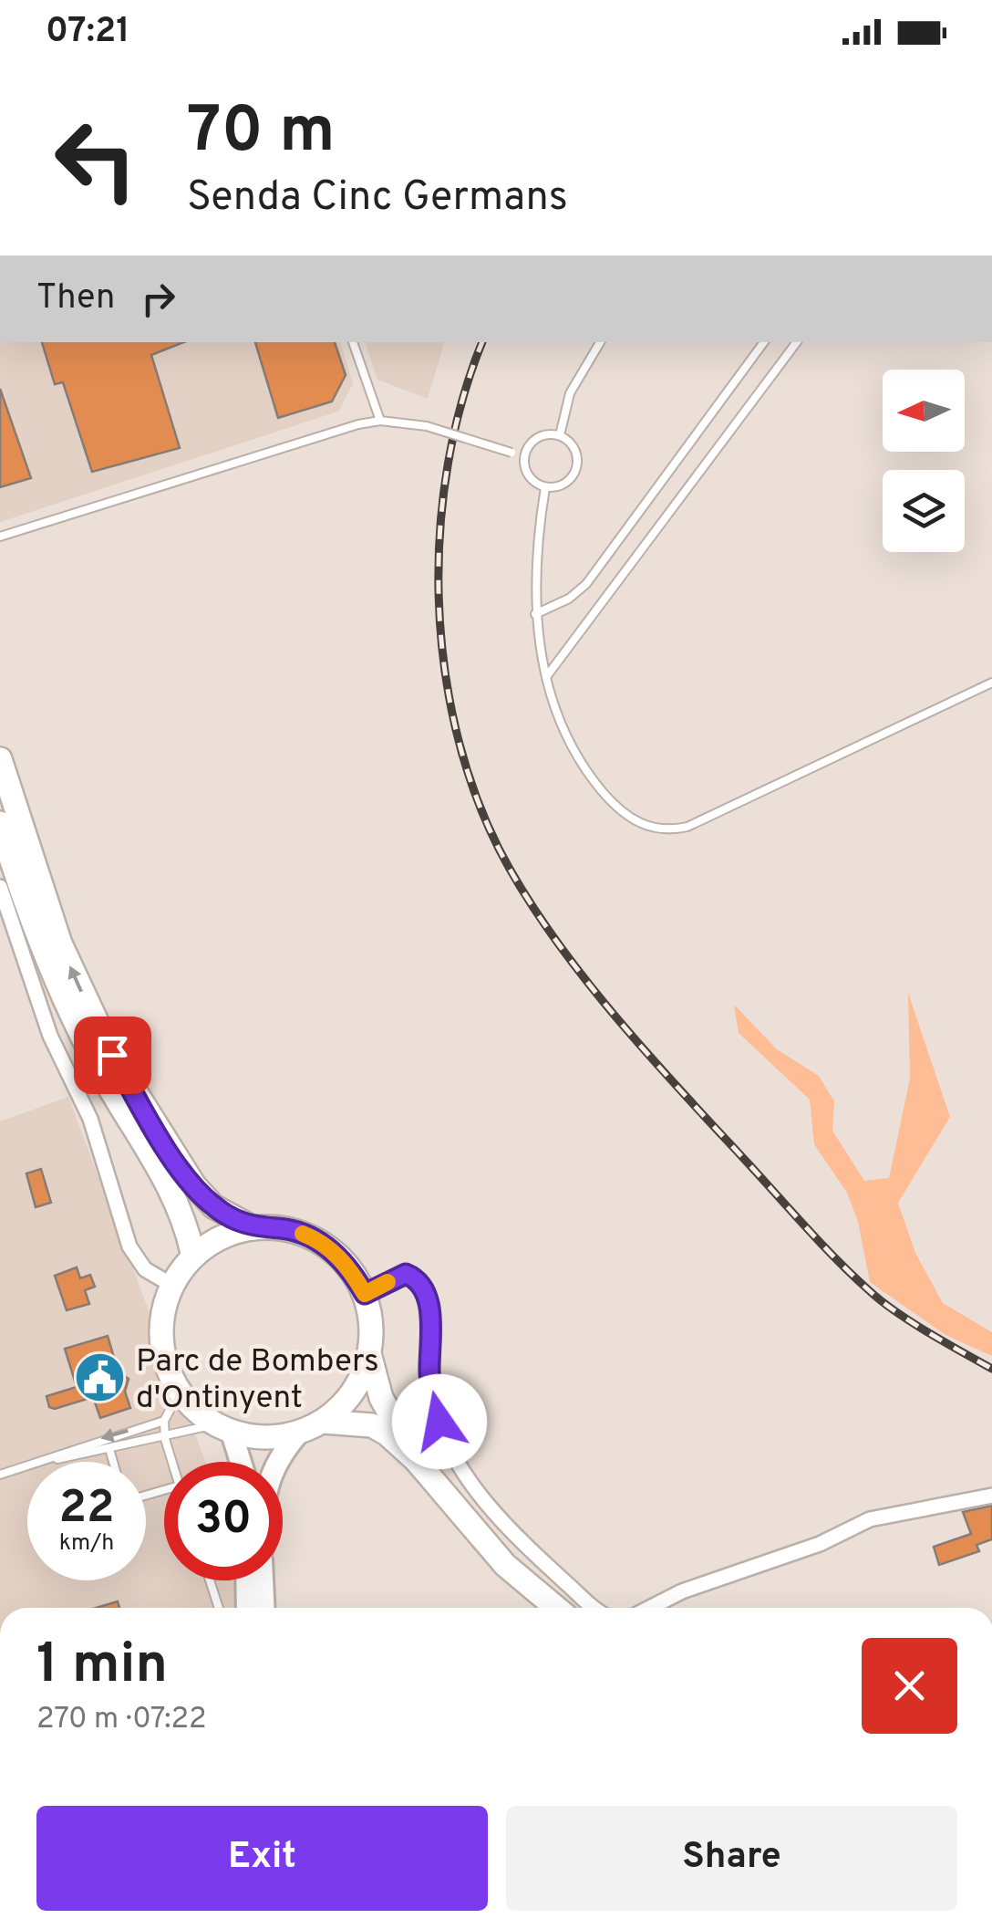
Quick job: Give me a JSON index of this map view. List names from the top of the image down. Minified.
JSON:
{"places":{"public building":["Parc de Bombers d'Ontinyent"]},"north":"left","page":{"status":"07:21","turn":["70 m","Senda Cinc Germans"],"then":"Then","speed":"22 km/h","limit":"30","heading":["1 min","270 m · 07:22"],"buttons":["Exit","Share"]}}
